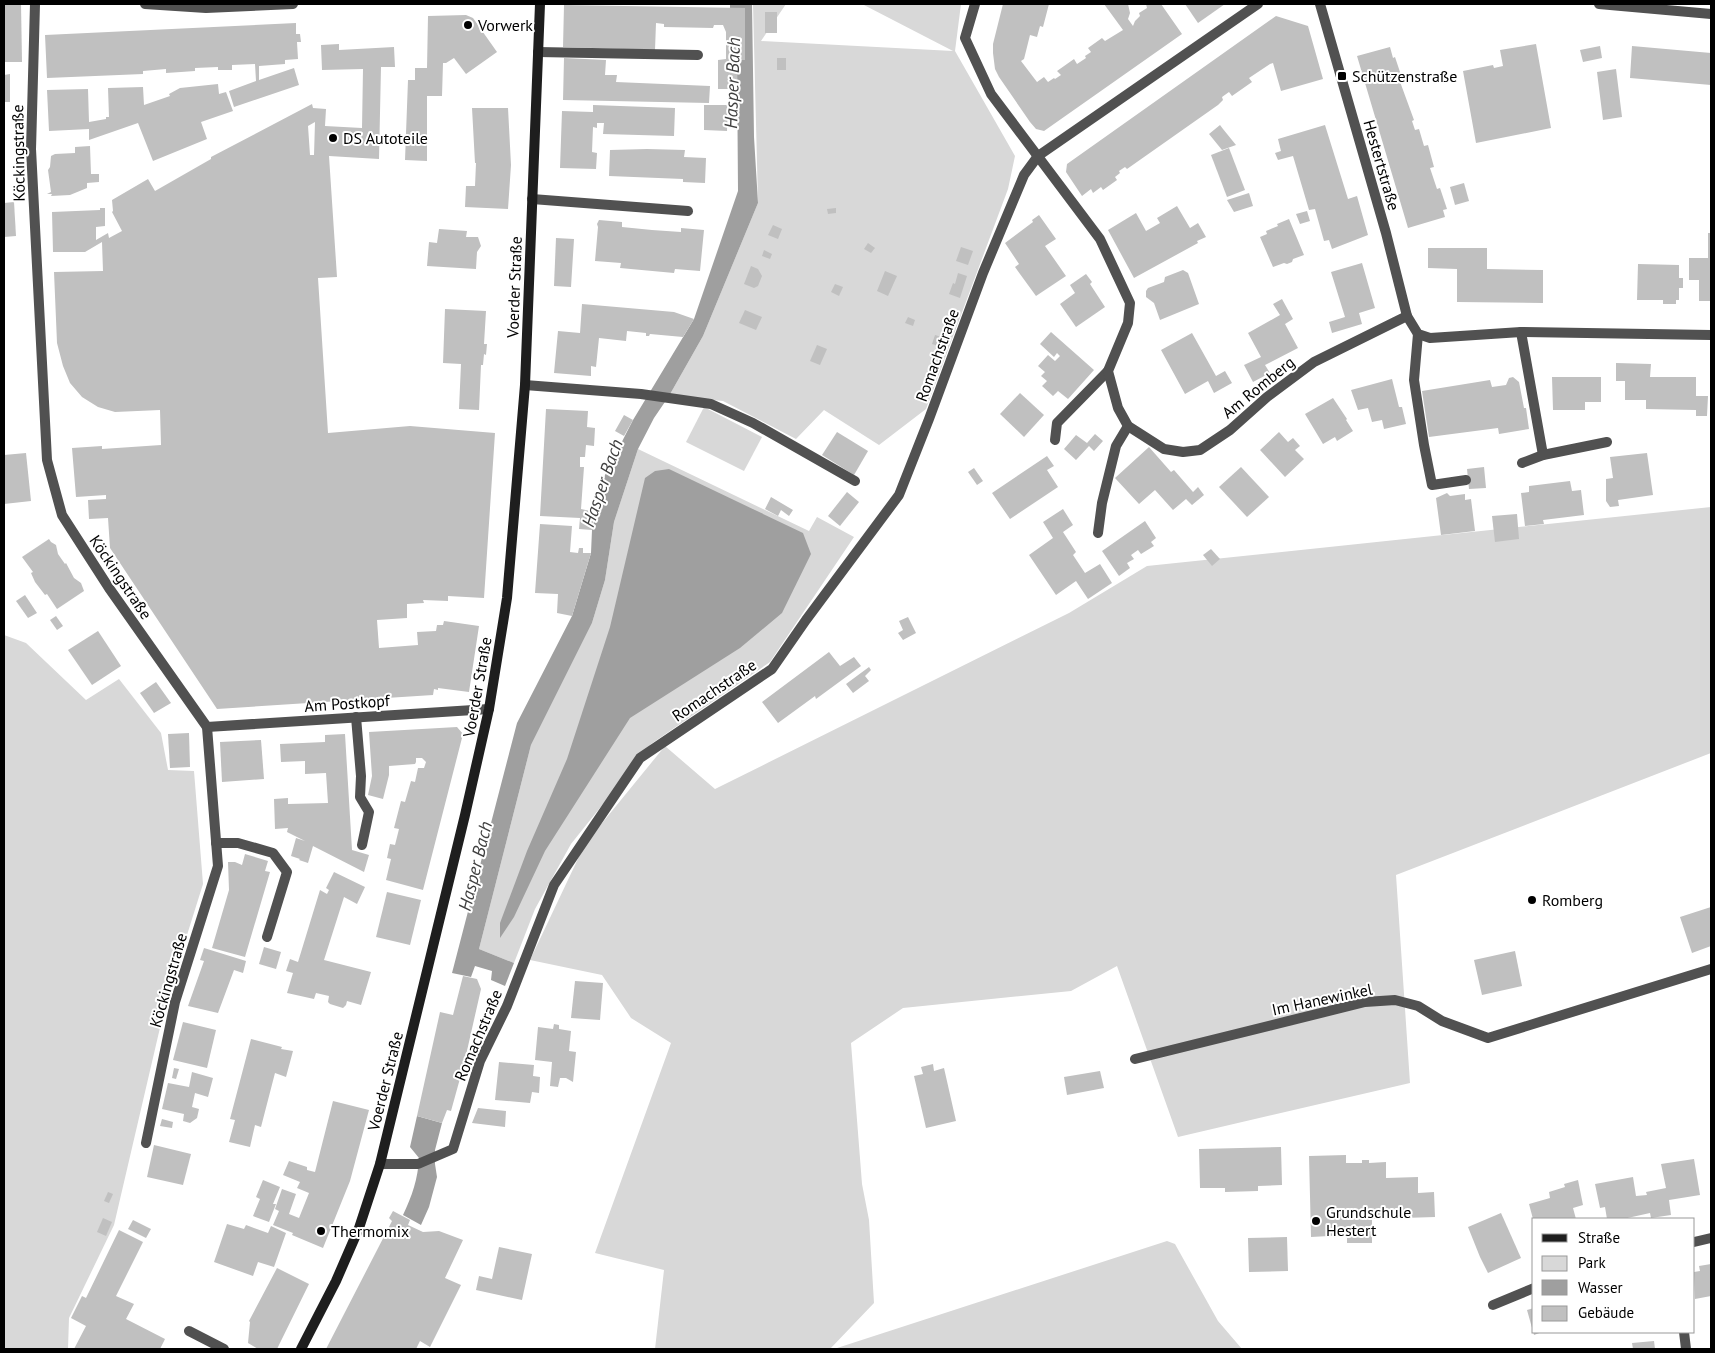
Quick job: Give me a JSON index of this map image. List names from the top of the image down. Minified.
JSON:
{"streets":{"main road":["Voerder Straße"],"street":["Köckingstraße","Hestertstraße","Romachstraße","Am Romberg","Am Postkopf","Im Hanewinkel"]},"crossings":[["Köckingstraße","Am Postkopf"],["Hestertstraße","Am Romberg"],["Voerder Straße","Romachstraße"],["Voerder Straße","Am Postkopf"]],"water":["Hasper Bach"],"places":{"other":["Vorwerk","DS Autoteile","Romberg","Grundschule Hestert","Thermomix"],"transit":["Schützenstraße"]},"legend":["Straße","Park","Wasser","Gebäude"]}
